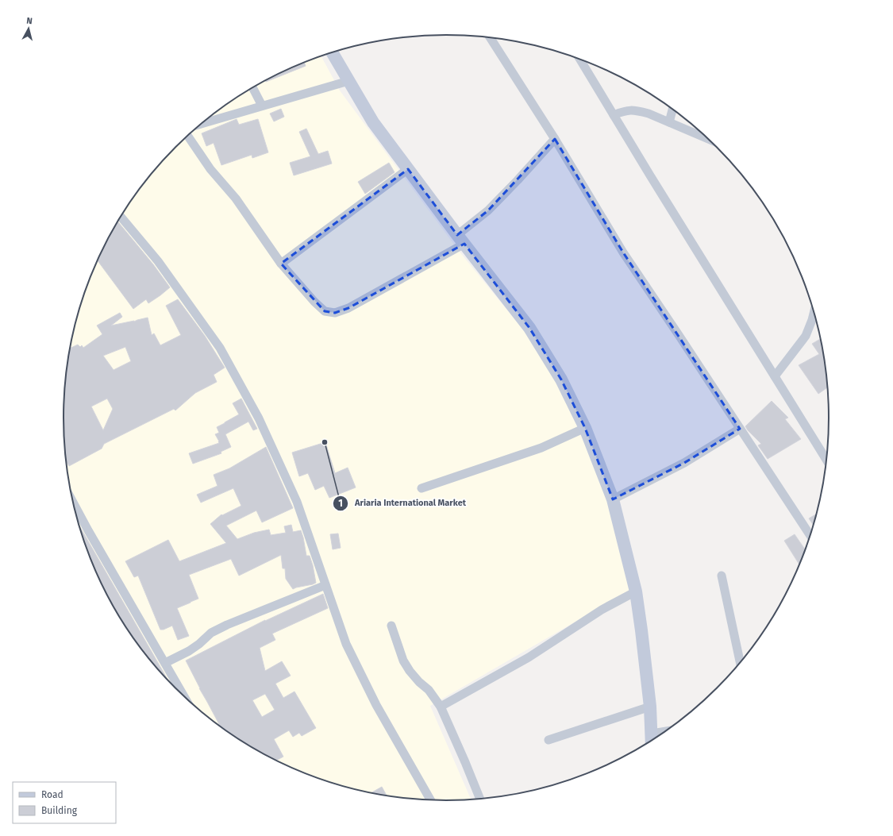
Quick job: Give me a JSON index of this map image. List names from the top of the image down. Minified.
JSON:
{"places":["Ariaria International Market"],"legend":["Road","Building"],"north":"top"}
